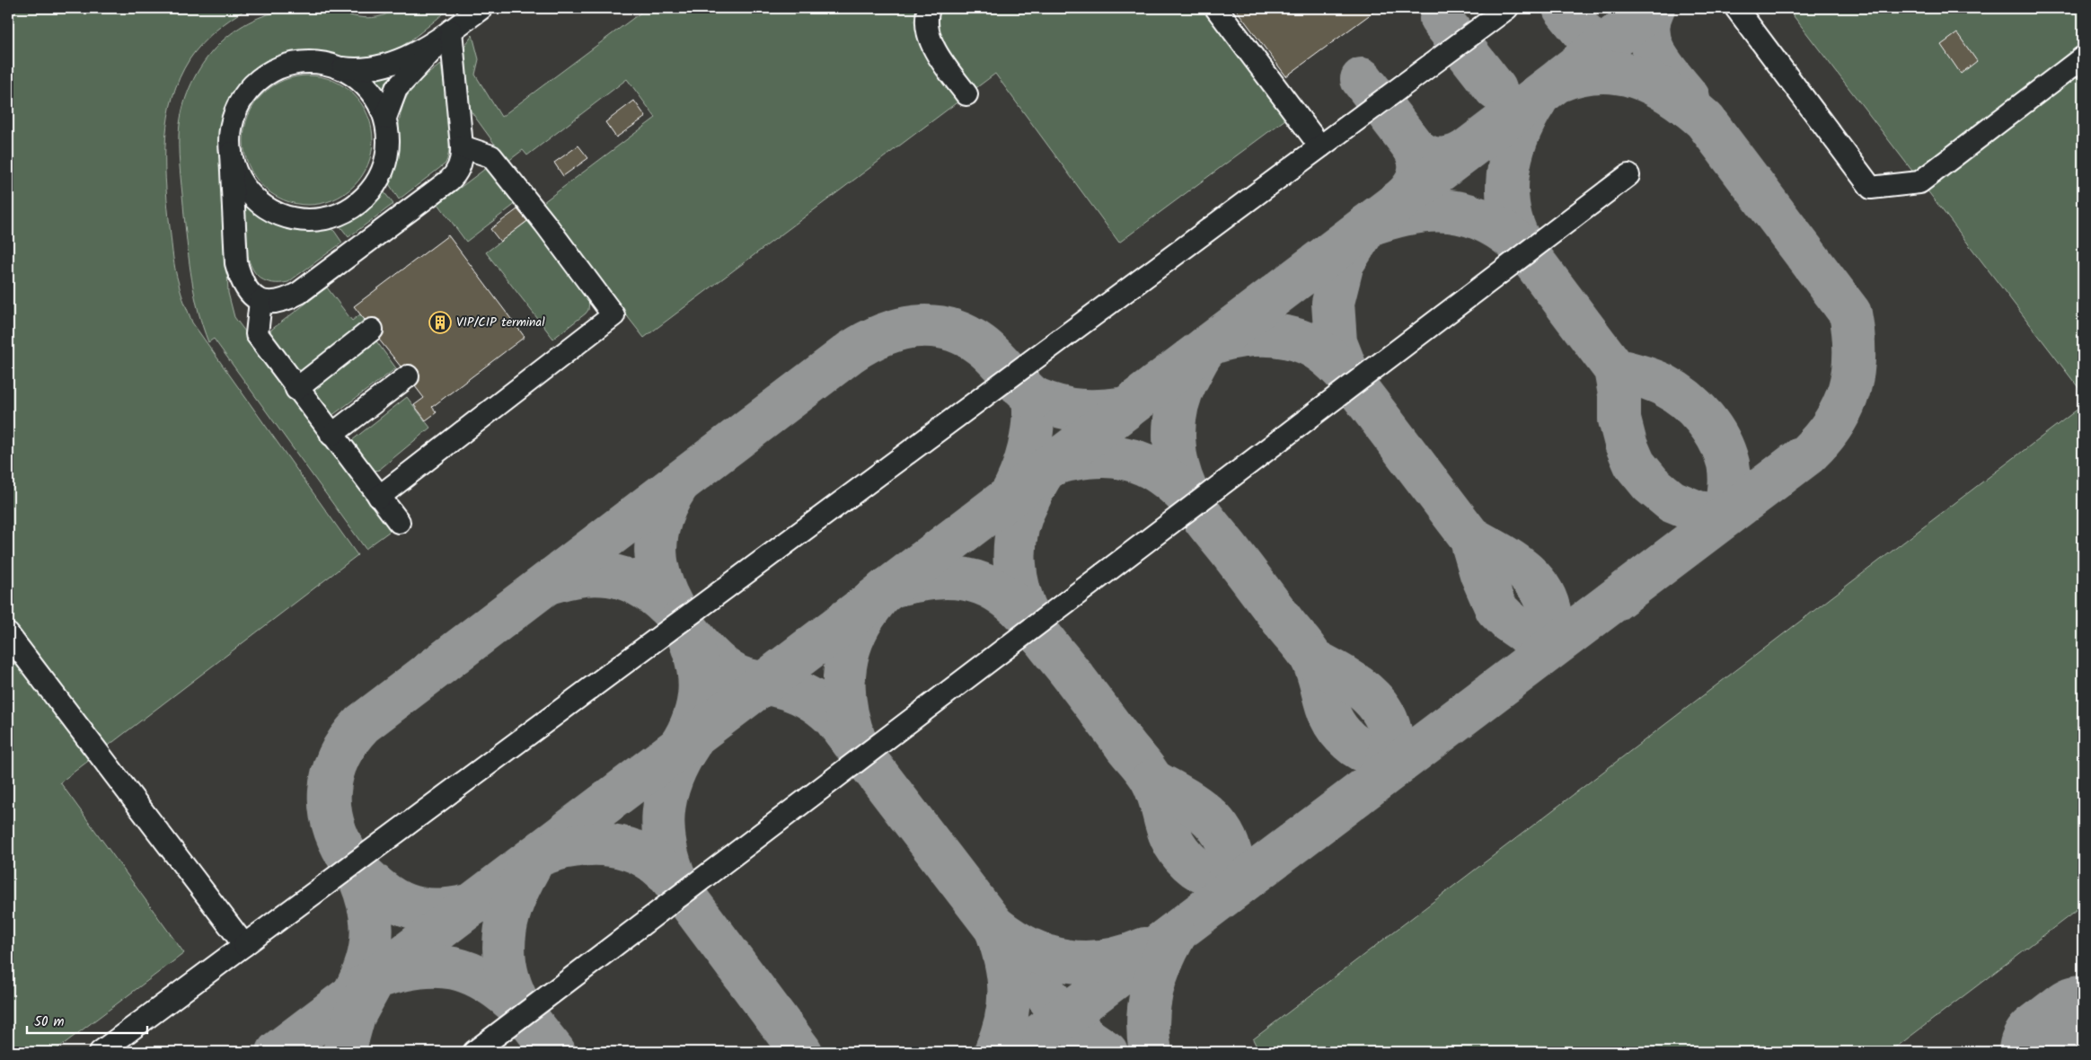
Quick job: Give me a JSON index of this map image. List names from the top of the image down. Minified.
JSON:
{"places":{"building":["VIP/CIP terminal"]},"scale_bar":"50 m"}
